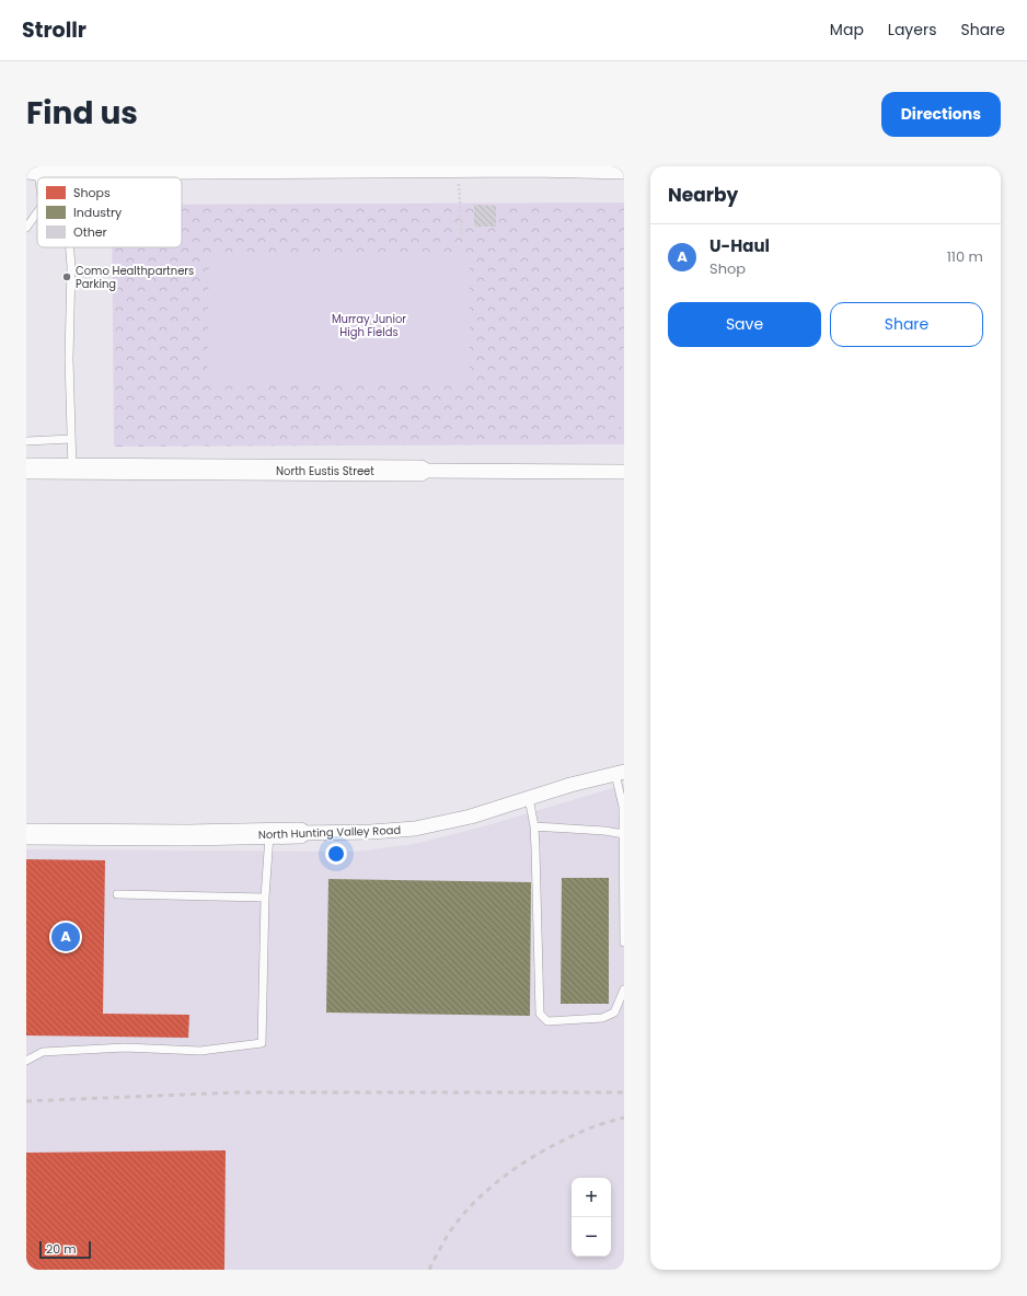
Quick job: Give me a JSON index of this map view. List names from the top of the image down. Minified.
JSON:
{"streets":{"main road":["North Eustis Street","North Hunting Valley Road"]},"parks":["Murray Junior High Fields"],"places":["Como Healthpartners Parking"],"legend":["Shops","Industry","Other"],"scale_bar":"20 m","page":{"header":"Strollr","nav":["Map","Layers","Share"],"title":"Find us","buttons":["Directions",["Save","Share"]],"heading":"Nearby","list":[{"mark":"A","name":"U-Haul","note":"Shop","value":"110 m"}],"pins":"A","map_buttons":["+","−"],"scale":"20 m"}}
